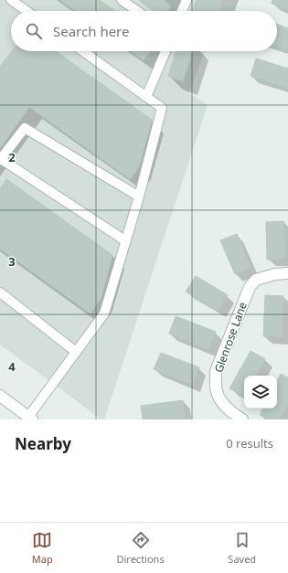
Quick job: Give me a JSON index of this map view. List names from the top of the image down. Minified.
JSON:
{"streets":{"street":["Glenrose Lane"]},"page":{"search":"Search here","heading":["Nearby","0 results"],"nav":["Map","Directions","Saved"]},"grid":{"rows":["2","3","4"]}}
